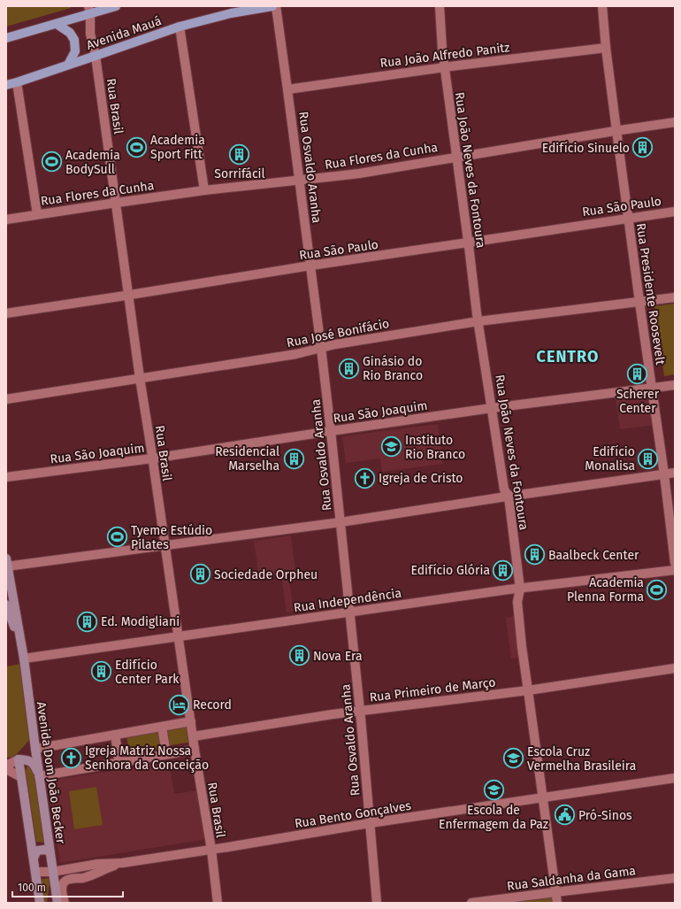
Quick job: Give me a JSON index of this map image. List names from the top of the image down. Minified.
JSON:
{"streets":{"main road":["Avenida Mauá","Avenida Dom João Becker"],"street":["Rua João Alfredo Panitz","Rua Brasil","Rua Flores da Cunha","Rua Osvaldo Aranha","Rua João Neves da Fontoura","Rua São Paulo","Rua Presidente Roosevelt","Rua José Bonifácio","Rua São Joaquim","Rua Independência","Rua Primeiro de Março","Rua Bento Gonçalves","Rua Saldanha da Gama"]},"crossings":[["Avenida Mauá","Rua Brasil"],["Rua João Alfredo Panitz","Rua Osvaldo Aranha"],["Rua João Alfredo Panitz","Rua João Neves da Fontoura"],["Rua João Alfredo Panitz","Rua Presidente Roosevelt"],["Rua Brasil","Rua Flores da Cunha"],["Rua Brasil","Rua São Paulo"],["Rua Brasil","Rua José Bonifácio"],["Rua Brasil","Rua São Joaquim"],["Rua Brasil","Rua Independência"],["Rua Brasil","Rua Primeiro de Março"],["Rua Brasil","Rua Bento Gonçalves"],["Rua Flores da Cunha","Rua Osvaldo Aranha"],["Rua Flores da Cunha","Rua João Neves da Fontoura"],["Rua Flores da Cunha","Rua Presidente Roosevelt"],["Rua Osvaldo Aranha","Rua São Paulo"],["Rua Osvaldo Aranha","Rua José Bonifácio"],["Rua Osvaldo Aranha","Rua São Joaquim"],["Rua Osvaldo Aranha","Rua Independência"],["Rua Osvaldo Aranha","Rua Primeiro de Março"],["Rua Osvaldo Aranha","Rua Bento Gonçalves"],["Rua João Neves da Fontoura","Rua São Paulo"],["Rua João Neves da Fontoura","Rua José Bonifácio"],["Rua João Neves da Fontoura","Rua São Joaquim"],["Rua João Neves da Fontoura","Rua Independência"],["Rua João Neves da Fontoura","Rua Primeiro de Março"],["Rua João Neves da Fontoura","Rua Bento Gonçalves"],["Rua João Neves da Fontoura","Rua Saldanha da Gama"],["Rua São Paulo","Rua Presidente Roosevelt"],["Rua Presidente Roosevelt","Rua José Bonifácio"],["Rua Presidente Roosevelt","Rua São Joaquim"],["Rua Independência","Avenida Dom João Becker"],["Avenida Dom João Becker","Rua Bento Gonçalves"]],"districts":["CENTRO"],"places":{"sports":["Academia Sport Fitt","Academia BodySull","Tyeme Estúdio Pilates","Academia Plenna Forma"],"building":["Edifício Sinuelo","Sorrifácil","Ginásio do Rio Branco","Scherer Center","Residencial Marselha","Edifício Monalisa","Baalbeck Center","Edifício Glória","Sociedade Orpheu","Ed. Modigliani","Nova Era","Edifício Center Park"],"school or university":["Instituto Rio Branco","Escola Cruz Vermelha Brasileira","Escola de Enfermagem da Paz"],"church":["Igreja de Cristo","Igreja Matriz Nossa Senhora da Conceição"],"hotel":["Record"],"public building":["Pró-Sinos"]},"scale_bar":"100 m"}
